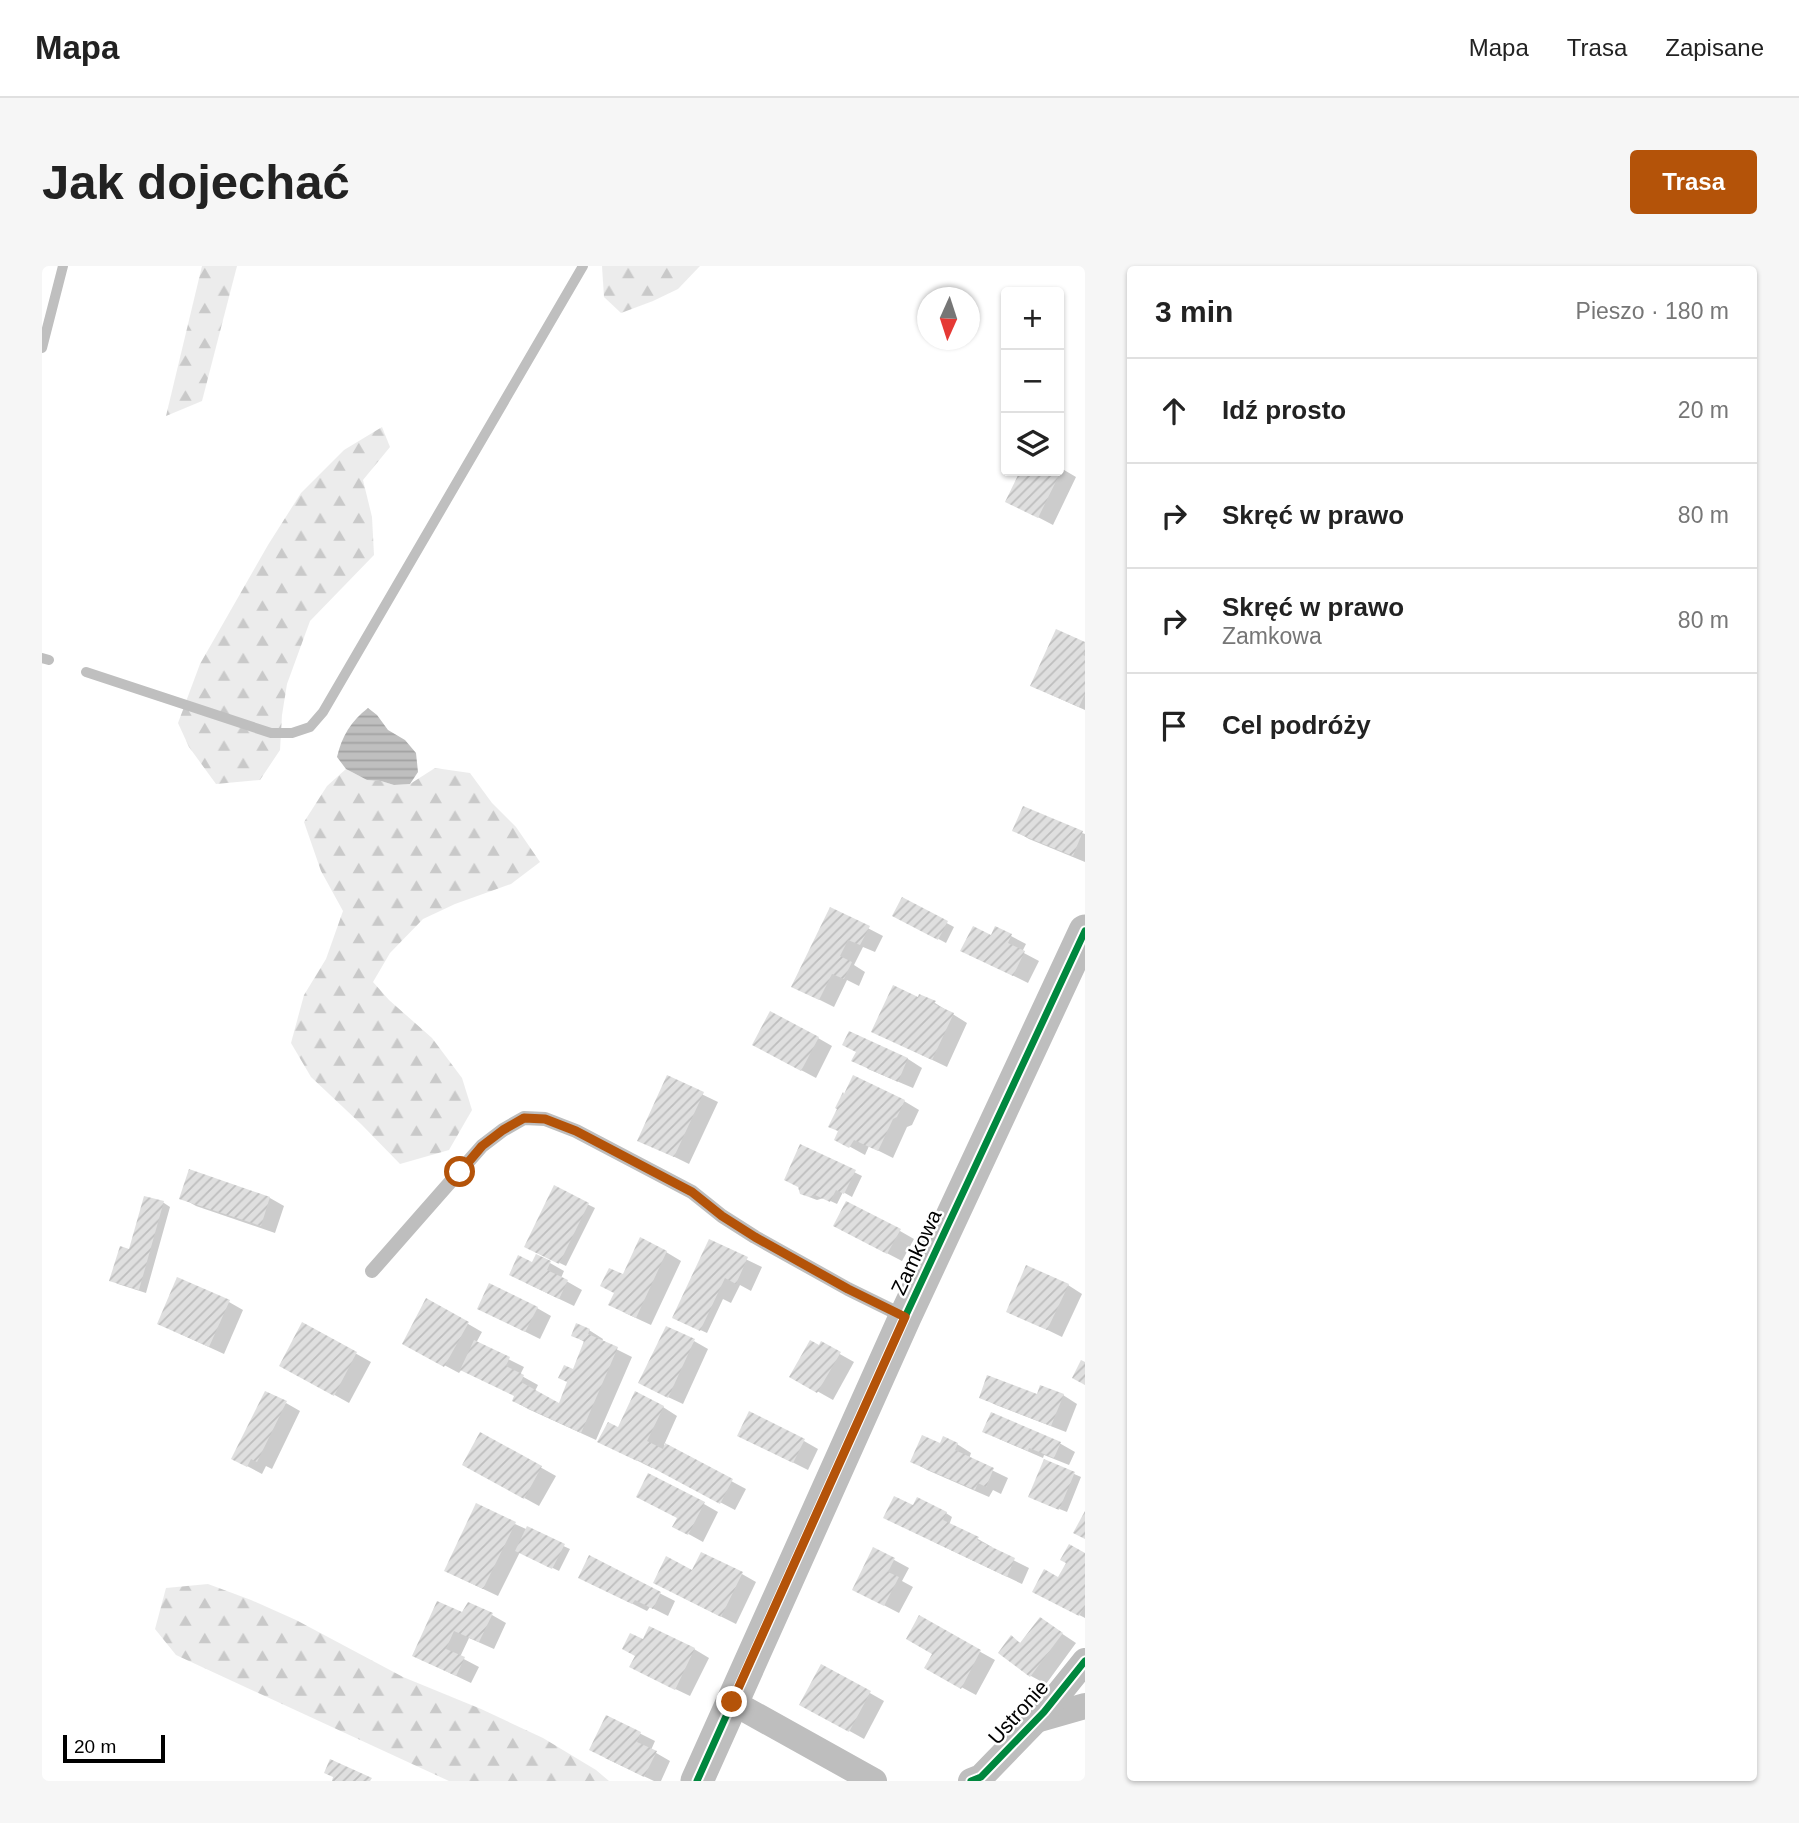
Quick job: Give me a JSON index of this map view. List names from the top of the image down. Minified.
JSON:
{"streets":{"street":["Zamkowa","Ustronie"]},"scale_bar":"20 m","north":"bottom","page":{"header":"Mapa","nav":["Mapa","Trasa","Zapisane"],"buttons":"Trasa","title":"Jak dojechać","heading":["3 min","Pieszo · 180 m"],"map_buttons":["+","−"],"list":[["Idź prosto","20 m"],["Skręć w prawo","80 m"],["Skręć w prawo","Zamkowa","80 m"],"Cel podróży"],"scale":"20 m"}}
